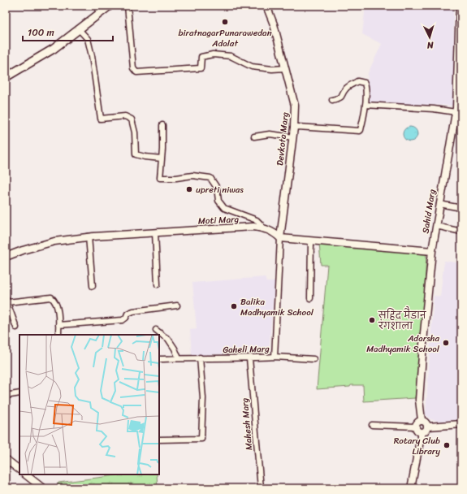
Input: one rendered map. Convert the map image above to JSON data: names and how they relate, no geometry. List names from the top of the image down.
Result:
{
  "streets": {
    "street": [
      "Devkota Marg",
      "Sahid Marg",
      "Moti Marg",
      "Gaheli Marg",
      "Mahesh Marg"
    ]
  },
  "crossings": [
    ["Devkota Marg", "Moti Marg"],
    ["Devkota Marg", "Gaheli Marg"],
    ["Sahid Marg", "Moti Marg"],
    ["Moti Marg", "Gaheli Marg"],
    ["Gaheli Marg", "Mahesh Marg"]
  ],
  "places": [
    "biratnagarPunarawedan Adalat",
    "upreti niwas",
    "Balika Madhyamik School",
    "सहिद मैडान रंगशाला",
    "Adarsha Madhyamik School",
    "Rotary Club Library"
  ],
  "scale_bar": "100 m",
  "north": "bottom"
}
